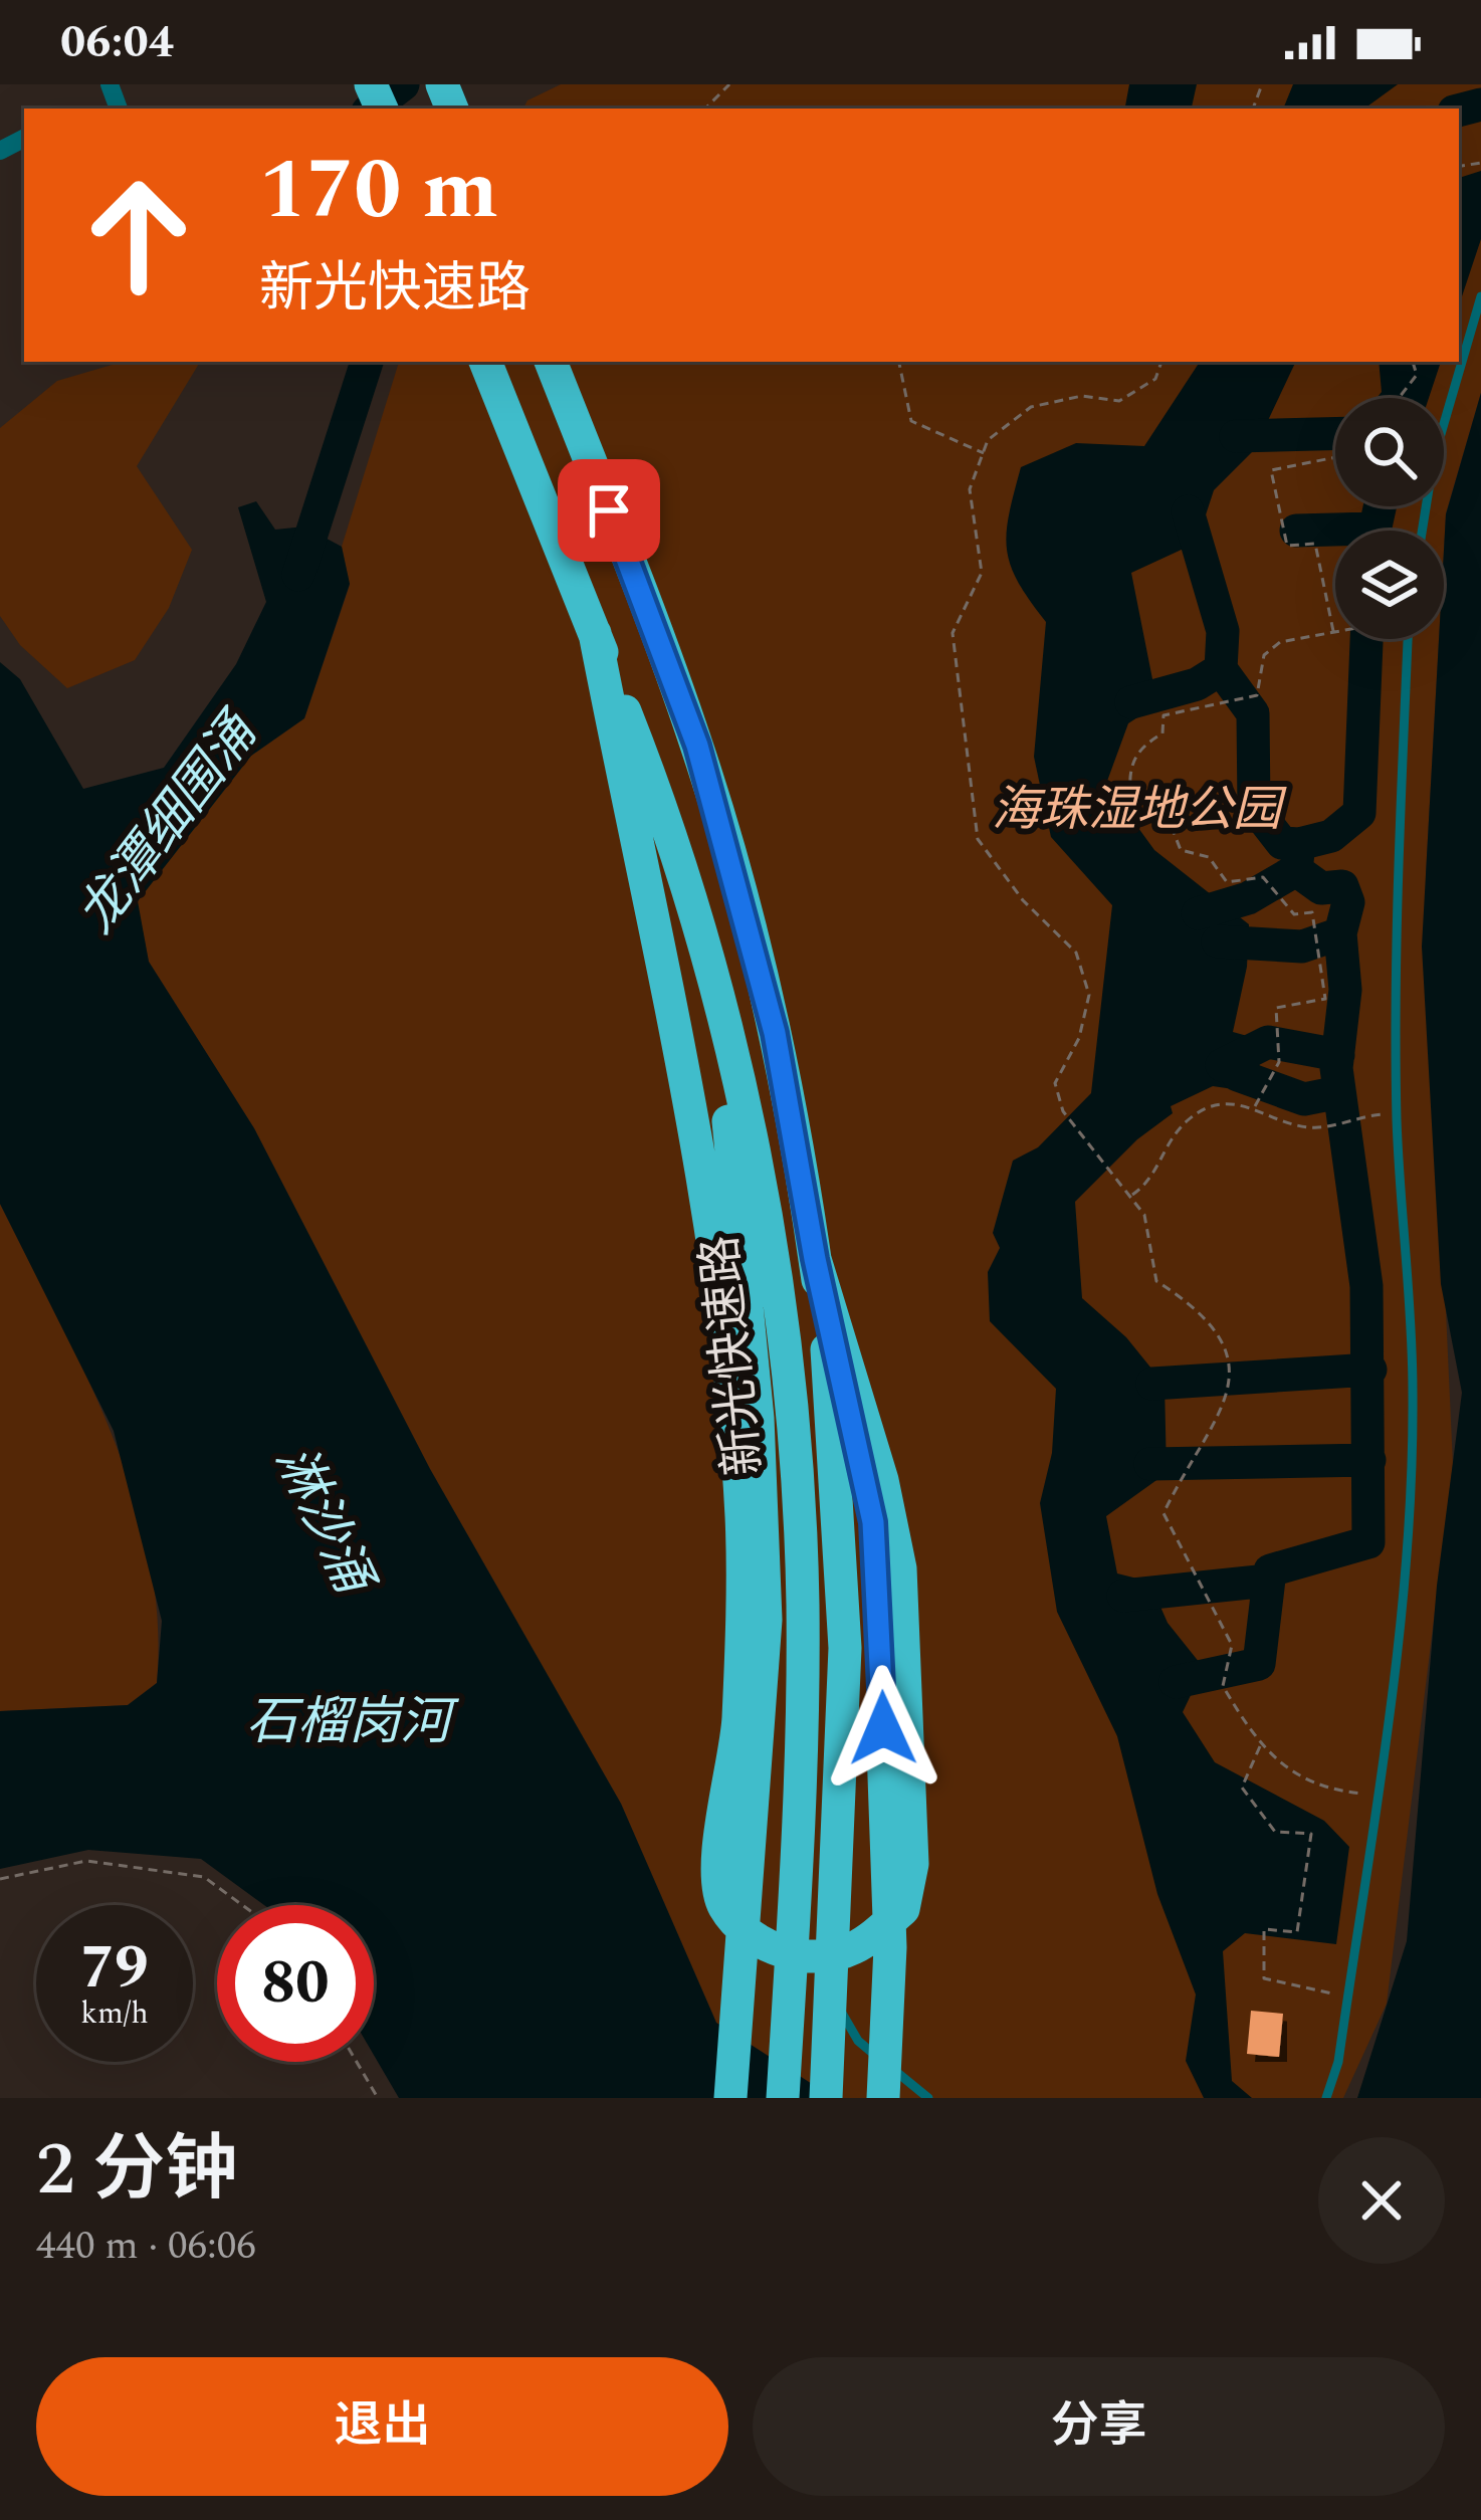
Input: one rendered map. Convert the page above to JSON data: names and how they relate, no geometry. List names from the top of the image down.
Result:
{
  "streets": {
    "highway": ["新光快速路"]
  },
  "water": ["龙潭细围涌", "淋沙涌", "石榴岗河"],
  "parks": ["海珠湿地公园"],
  "page": {
    "status": "06:04",
    "turn": ["170 m", "新光快速路"],
    "speed": "79 km/h",
    "limit": "80",
    "heading": ["2 分钟", "440 m · 06:06"],
    "buttons": ["退出", "分享"]
  }
}
